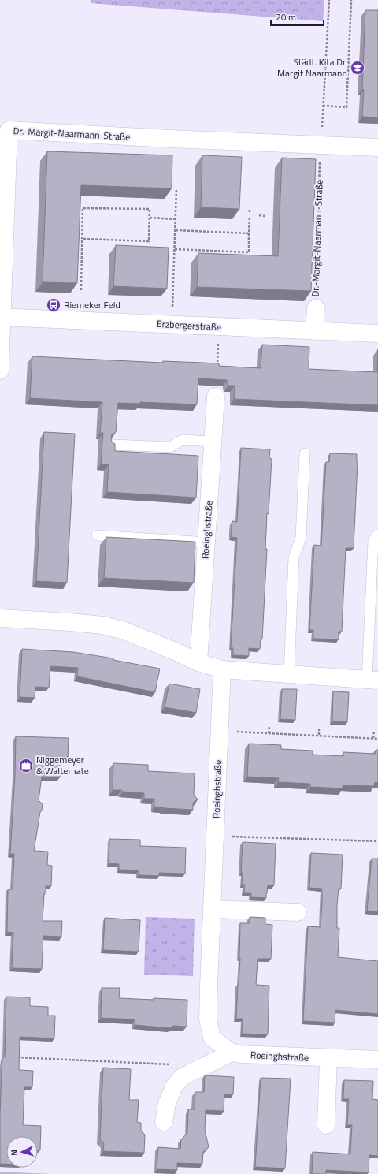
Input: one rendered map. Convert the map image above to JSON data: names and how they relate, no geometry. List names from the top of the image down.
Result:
{
  "streets": {
    "street": ["Dr.-Margit-Naarmann-Straße", "Erzbergerstraße", "Roeinghstraße"]
  },
  "crossings": [
    ["Dr.-Margit-Naarmann-Straße", "Erzbergerstraße"]
  ],
  "places": {
    "school or university": ["Städt. Kita Dr. Margit Naarmann"],
    "bus stop": ["Riemeker Feld"],
    "office": ["Niggemeyer & Waltemate"]
  },
  "scale_bar": "20 m",
  "north": "left"
}
